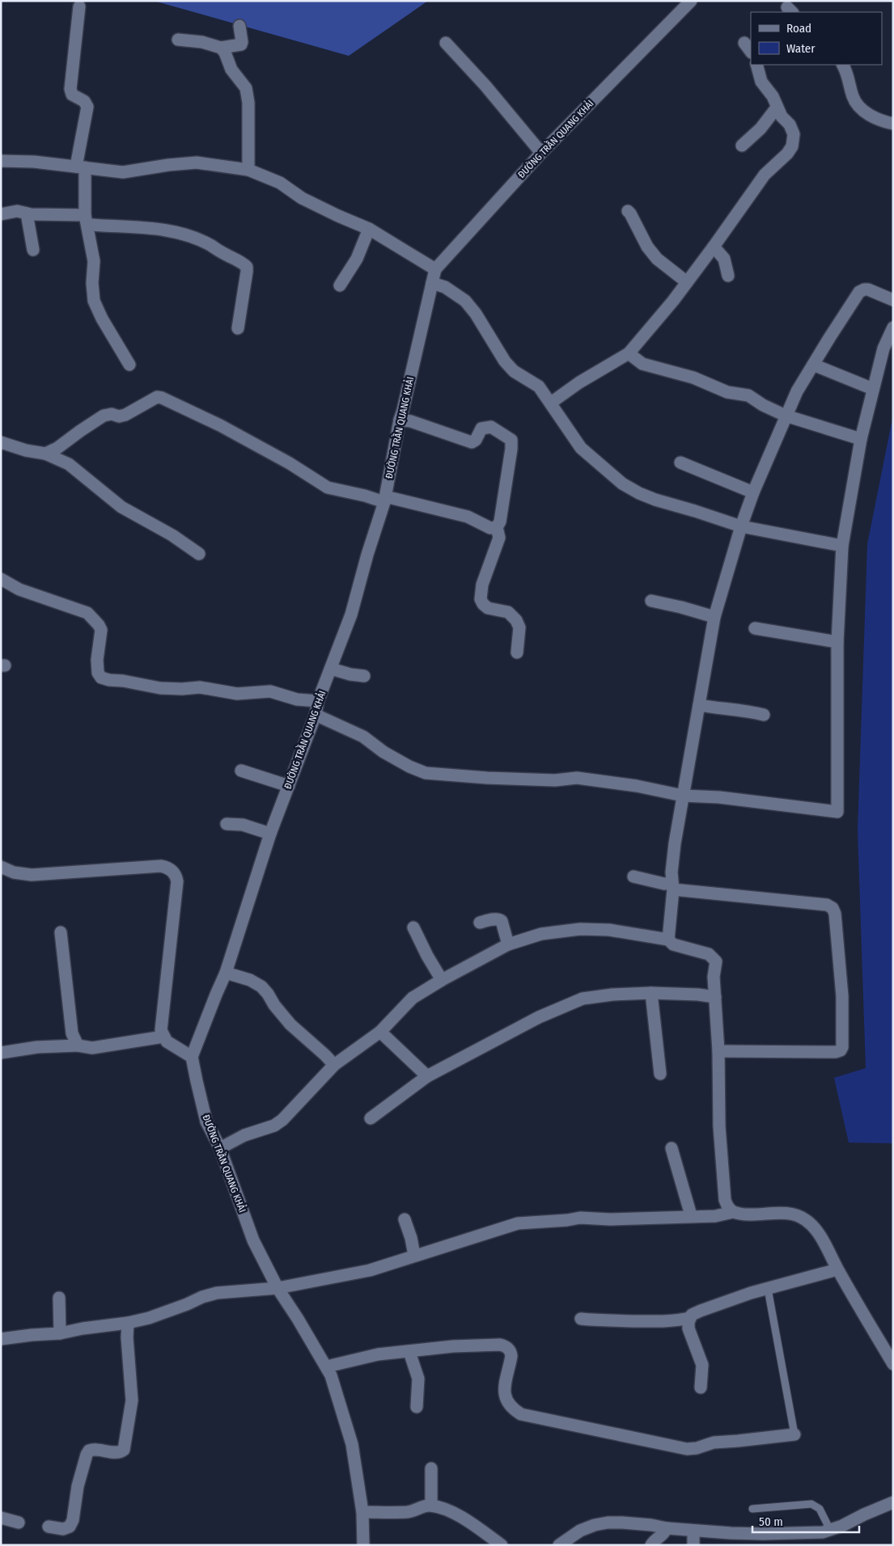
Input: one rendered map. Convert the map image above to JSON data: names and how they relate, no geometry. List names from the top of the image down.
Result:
{
  "streets": {
    "street": ["ĐƯỜNG TRẦN QUANG KHẢI"]
  },
  "legend": ["Road", "Water"],
  "scale_bar": "50 m"
}
